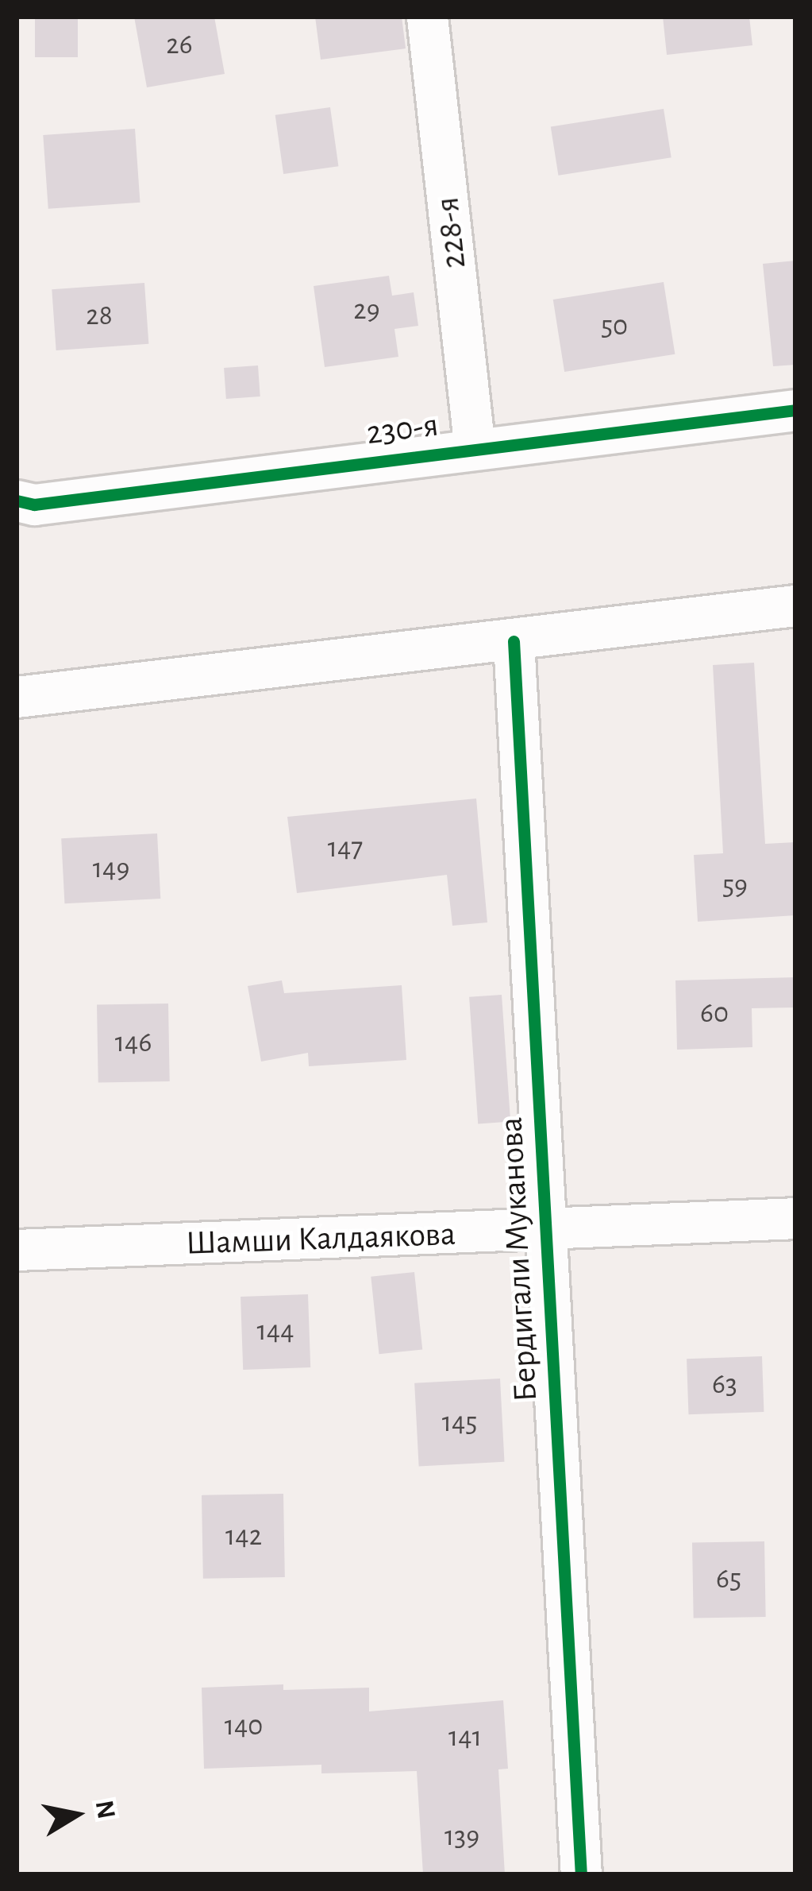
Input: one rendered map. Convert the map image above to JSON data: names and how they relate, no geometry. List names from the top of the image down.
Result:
{
  "streets": {
    "street": [
      "228-я",
      "230-я",
      "Шамши Калдаякова",
      "Бердигали Муканова"
    ]
  },
  "crossings": [
    ["228-я", "230-я"],
    ["Шамши Калдаякова", "Бердигали Муканова"]
  ],
  "house_numbers": [
    "26",
    "29",
    "28",
    "50",
    "147",
    "149",
    "59",
    "60",
    "146",
    "144",
    "63",
    "145",
    "142",
    "65",
    "140",
    "141",
    "139"
  ],
  "north": "right"
}
